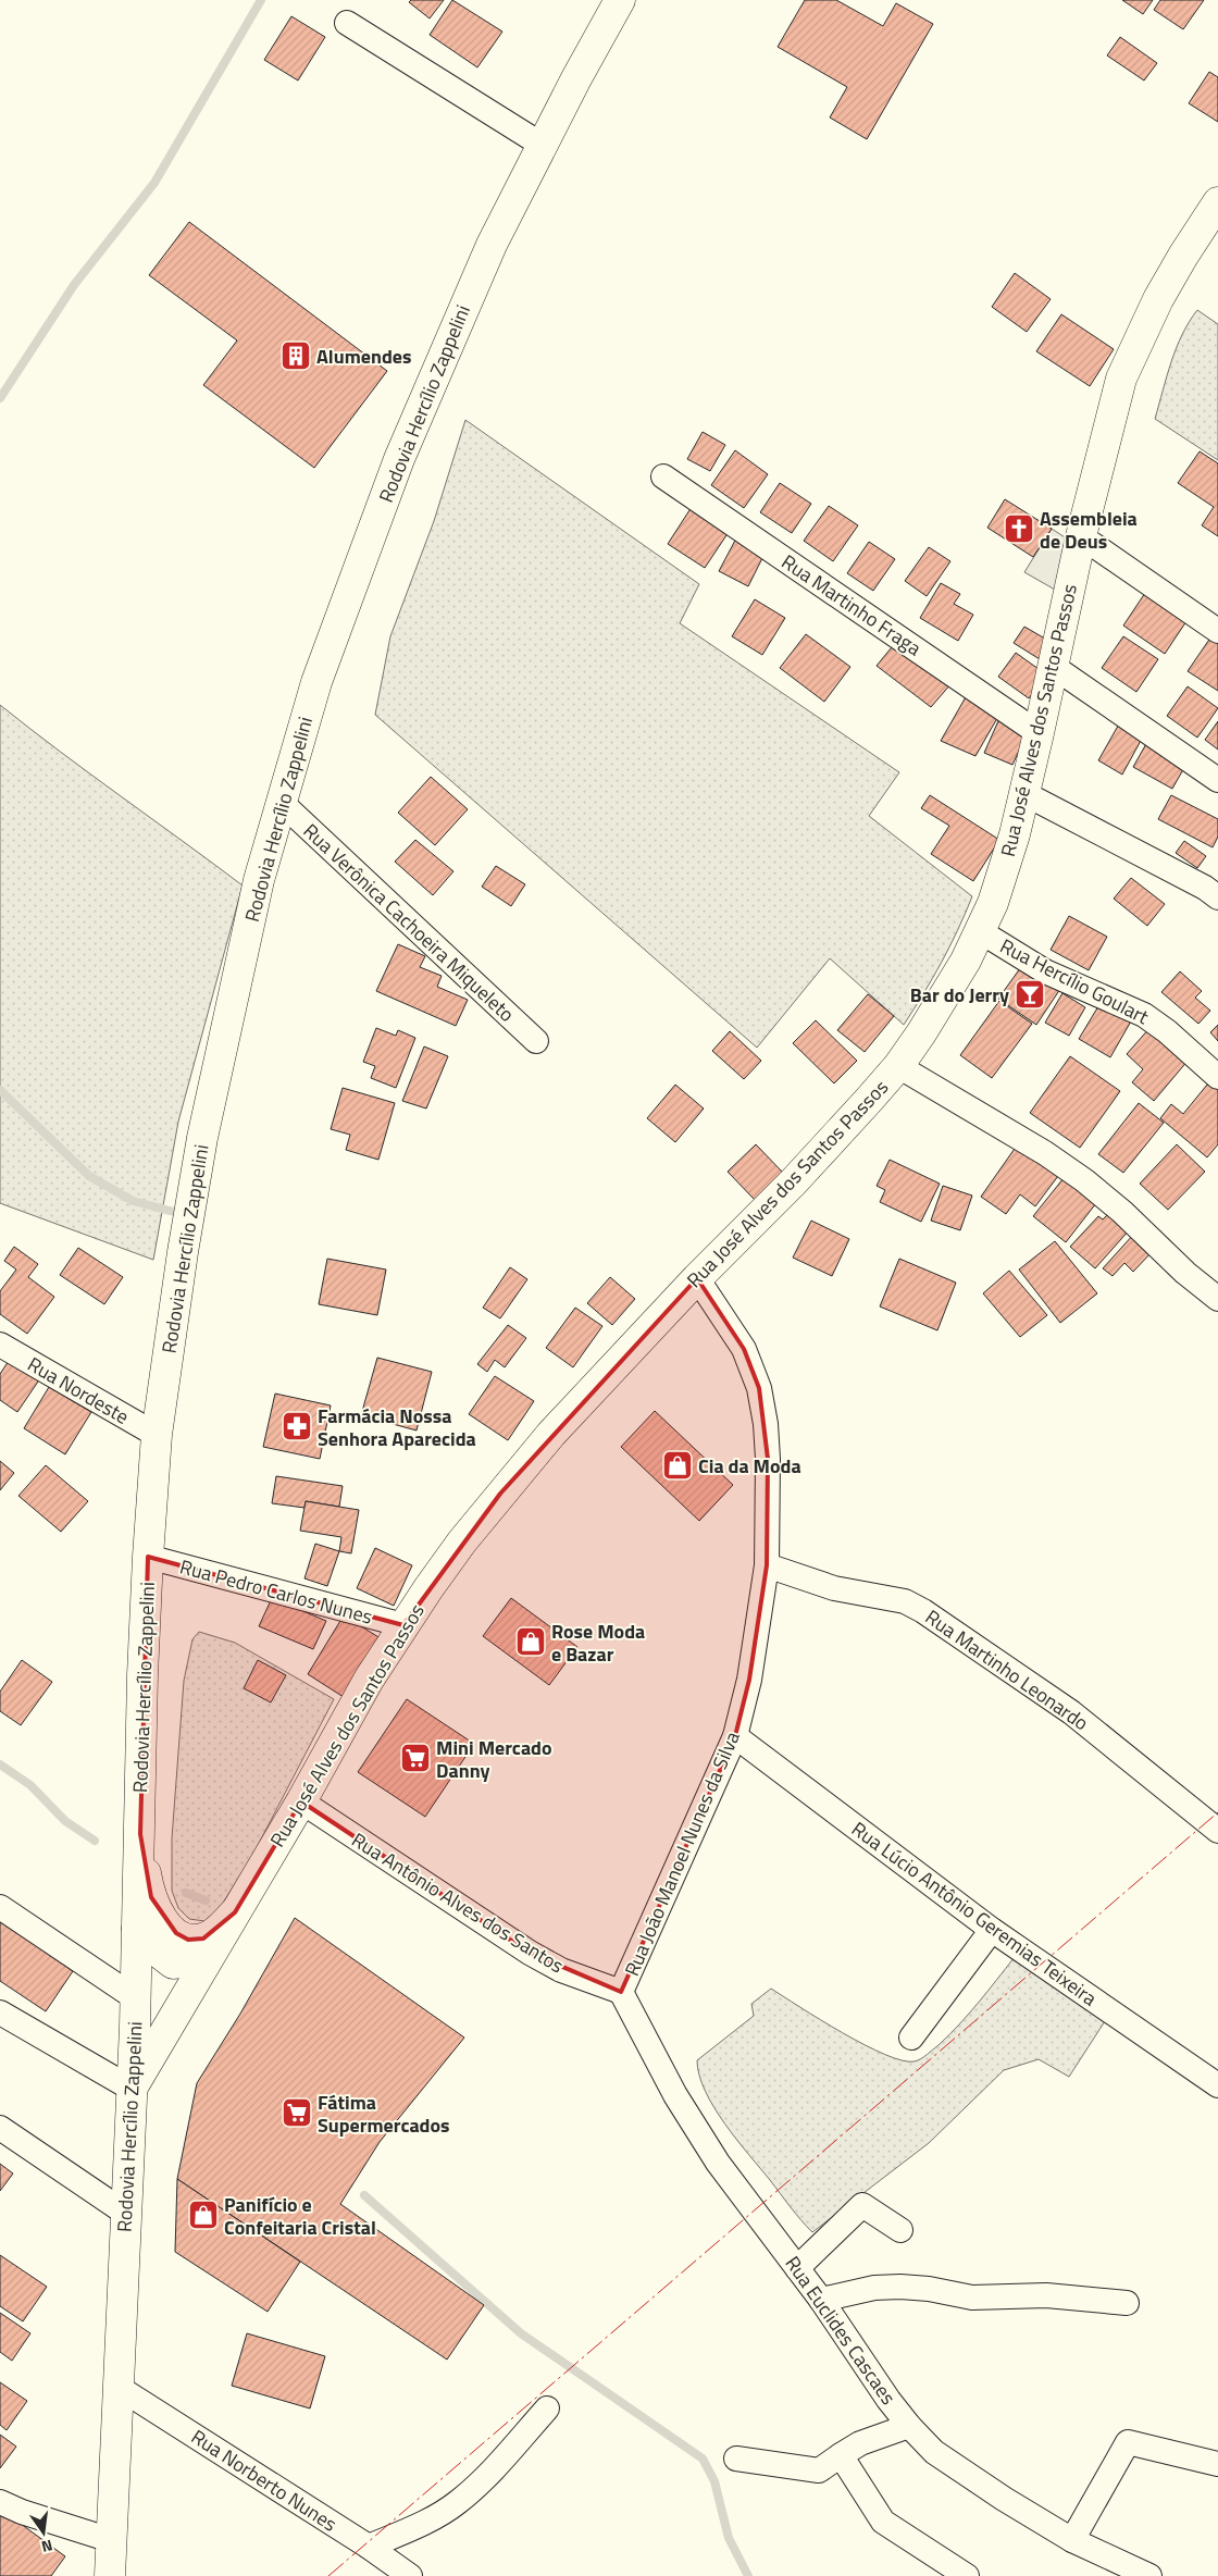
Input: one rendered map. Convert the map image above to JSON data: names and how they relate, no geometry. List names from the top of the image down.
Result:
{
  "streets": {
    "main road": ["Rodovia Hercílio Zappelini", "Rua José Alves dos Santos Passos"],
    "street": [
      "Rua Martinho Fraga",
      "Rua Verônica Cachoeira Miqueleto",
      "Rua Hercílio Goulart",
      "Rua Nordeste",
      "Rua Pedro Carlos Nunes",
      "Rua Martinho Leonardo",
      "Rua João Manoel Nunes da Silva",
      "Rua Antônio Alves dos Santos",
      "Rua Lúcio Antônio Geremias Teixeira",
      "Rua Euclides Cascaes",
      "Rua Norberto Nunes"
    ]
  },
  "crossings": [
    ["Rodovia Hercílio Zappelini", "Rua José Alves dos Santos Passos"],
    ["Rodovia Hercílio Zappelini", "Rua Verônica Cachoeira Miqueleto"],
    ["Rodovia Hercílio Zappelini", "Rua Nordeste"],
    ["Rodovia Hercílio Zappelini", "Rua Pedro Carlos Nunes"],
    ["Rodovia Hercílio Zappelini", "Rua Norberto Nunes"],
    ["Rua Martinho Fraga", "Rua José Alves dos Santos Passos"],
    ["Rua José Alves dos Santos Passos", "Rua Hercílio Goulart"],
    ["Rua José Alves dos Santos Passos", "Rua Pedro Carlos Nunes"],
    ["Rua José Alves dos Santos Passos", "Rua João Manoel Nunes da Silva"],
    ["Rua José Alves dos Santos Passos", "Rua Antônio Alves dos Santos"],
    ["Rua Martinho Leonardo", "Rua João Manoel Nunes da Silva"],
    ["Rua João Manoel Nunes da Silva", "Rua Antônio Alves dos Santos"],
    ["Rua João Manoel Nunes da Silva", "Rua Lúcio Antônio Geremias Teixeira"],
    ["Rua João Manoel Nunes da Silva", "Rua Euclides Cascaes"],
    ["Rua Antônio Alves dos Santos", "Rua Euclides Cascaes"]
  ],
  "places": {
    "building": ["Alumendes"],
    "church": ["Assembleia de Deus"],
    "bar": ["Bar do Jerry"],
    "pharmacy": ["Farmácia Nossa Senhora Aparecida"],
    "shop": ["Cia da Moda", "Rose Moda e Bazar", "Panifício e Confeitaria Cristal"],
    "supermarket": ["Mini Mercado Danny", "Fátima Supermercados"]
  },
  "north": "bottom"
}
